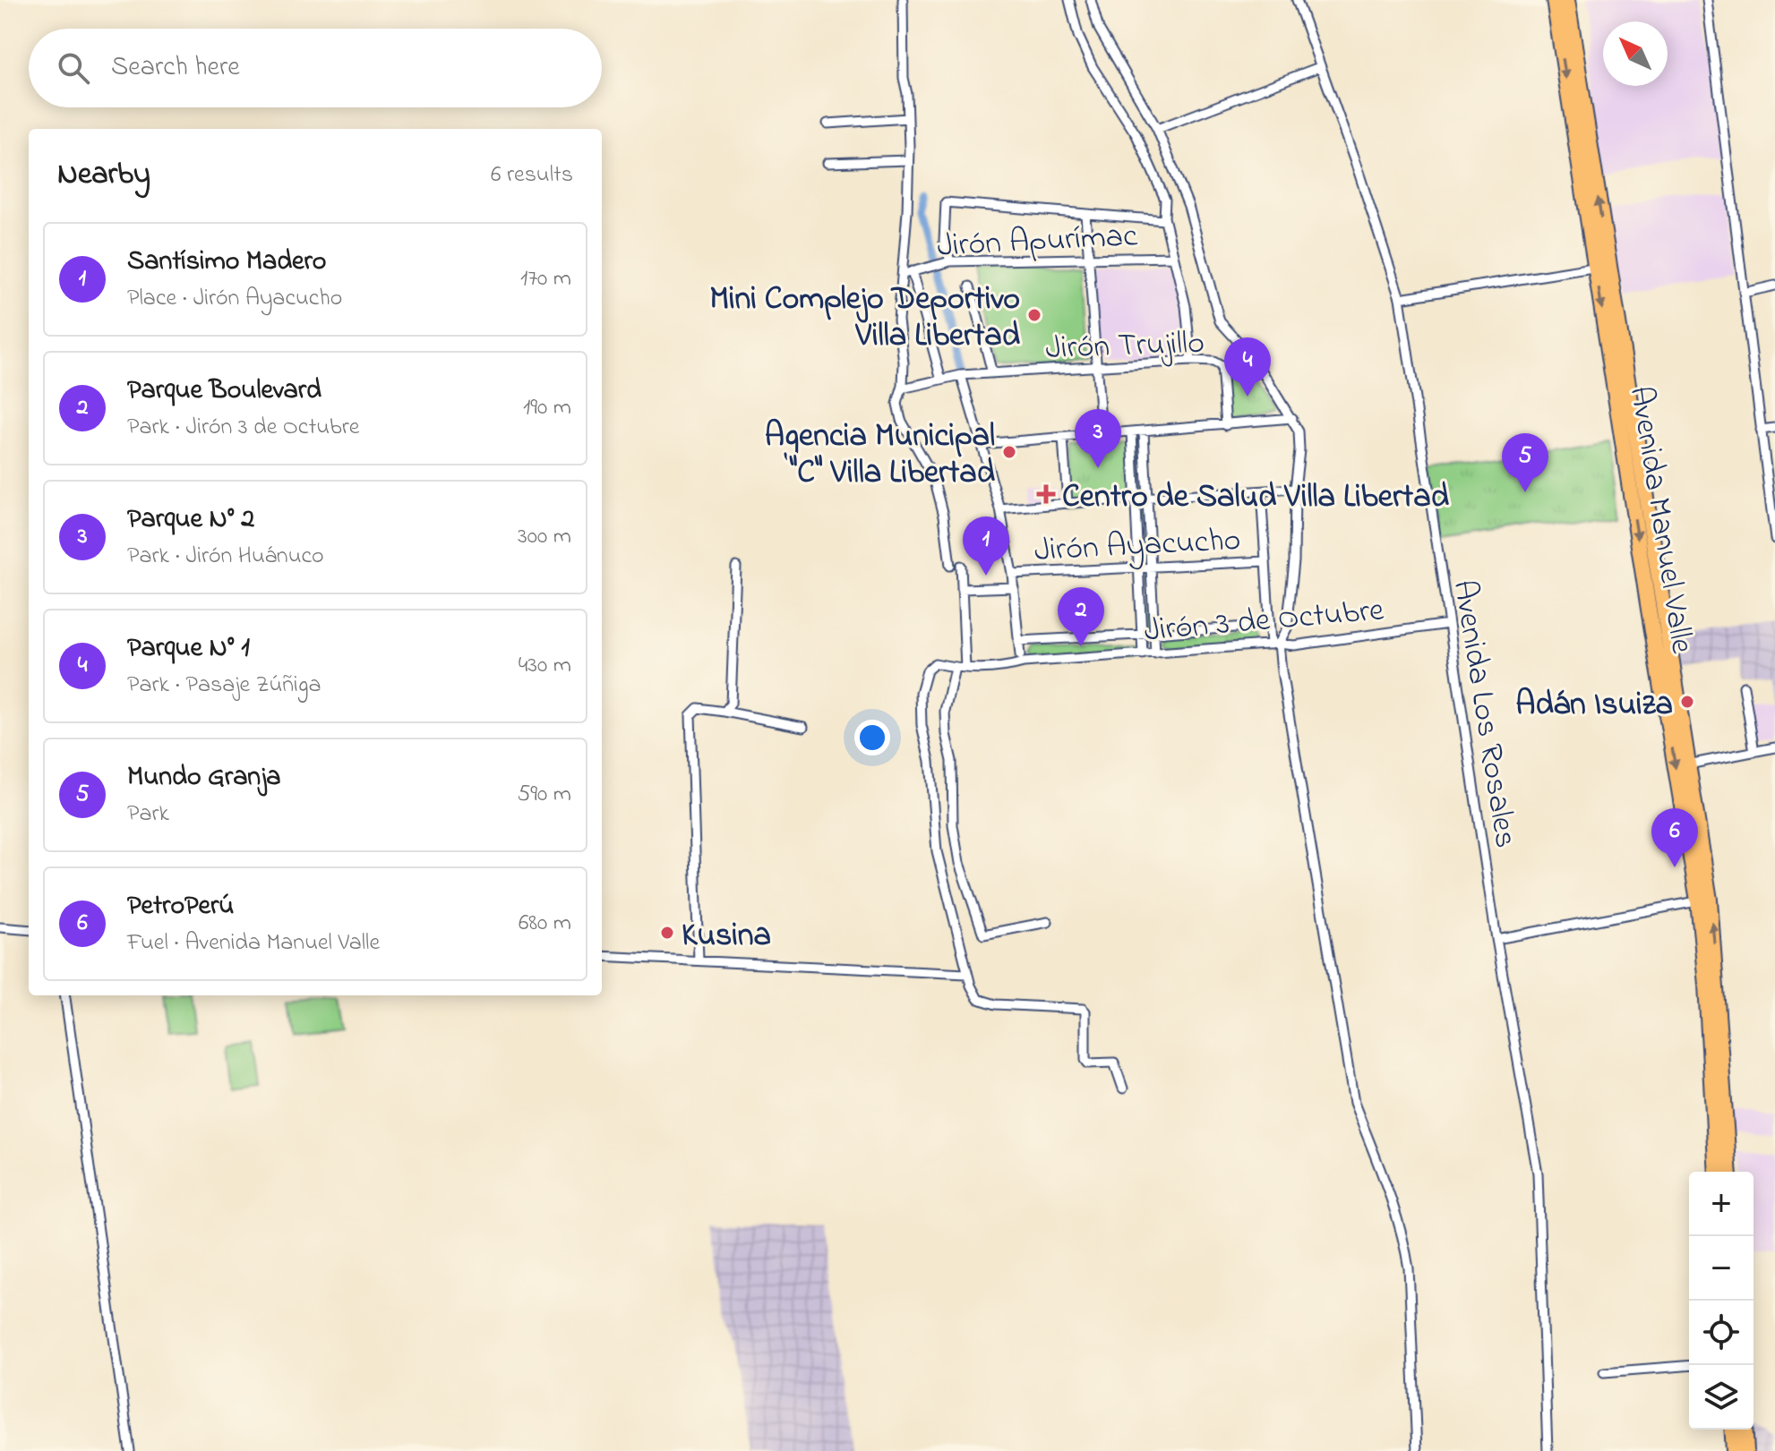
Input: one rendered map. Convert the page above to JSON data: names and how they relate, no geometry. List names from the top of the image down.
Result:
{
  "streets": {
    "main road": ["Avenida Manuel Valle"],
    "street": [
      "Jirón Apurímac",
      "Jirón Trujillo",
      "Jirón Ayacucho",
      "Jirón 3 de Octubre",
      "Avenida Los Rosales"
    ]
  },
  "crossings": [
    ["Jirón 3 de Octubre", "Avenida Los Rosales"]
  ],
  "places": {
    "other": [
      "Mini Complejo Deportivo Villa Libertad",
      "Agencia Municipal \"C\" Villa Libertad",
      "Adán Isuiza",
      "Kusina"
    ],
    "health": ["Centro de Salud Villa Libertad"]
  },
  "north": "top left",
  "page": {
    "search": "Search here",
    "heading": ["Nearby", "6 results"],
    "list": [
      {
        "mark": "1",
        "name": "Santísimo Madero",
        "note": "Place · Jirón Ayacucho",
        "value": "170 m"
      },
      {
        "mark": "2",
        "name": "Parque Boulevard",
        "note": "Park · Jirón 3 de Octubre",
        "value": "190 m"
      },
      {
        "mark": "3",
        "name": "Parque N° 2",
        "note": "Park · Jirón Huánuco",
        "value": "300 m"
      },
      {
        "mark": "4",
        "name": "Parque N° 1",
        "note": "Park · Pasaje Zúñiga",
        "value": "430 m"
      },
      {
        "mark": "5",
        "name": "Mundo Granja",
        "note": "Park",
        "value": "590 m"
      },
      {
        "mark": "6",
        "name": "PetroPerú",
        "note": "Fuel · Avenida Manuel Valle",
        "value": "680 m"
      }
    ],
    "pins": [
      "4",
      "3",
      "5",
      "1",
      "2",
      "6"
    ],
    "map_buttons": ["+", "−"]
  }
}
